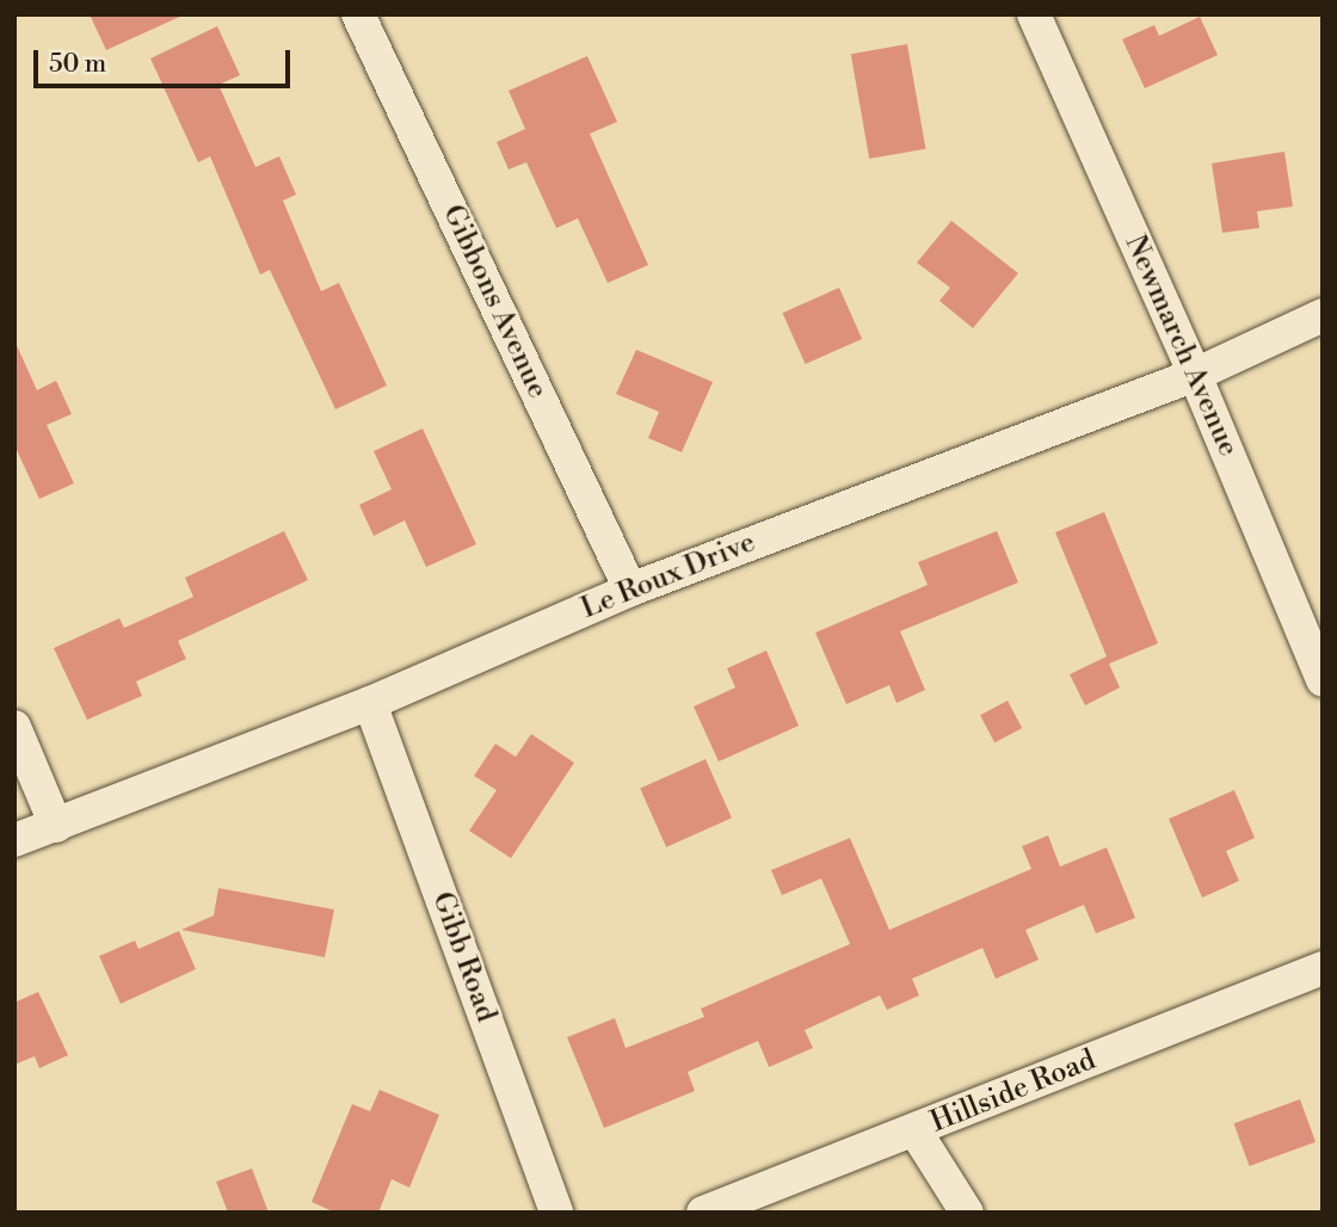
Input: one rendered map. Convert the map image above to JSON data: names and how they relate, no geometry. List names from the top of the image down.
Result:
{
  "streets": {
    "street": [
      "Gibbons Avenue",
      "Newmarch Avenue",
      "Le Roux Drive",
      "Gibb Road",
      "Hillside Road"
    ]
  },
  "crossings": [
    ["Gibbons Avenue", "Le Roux Drive"],
    ["Newmarch Avenue", "Le Roux Drive"],
    ["Le Roux Drive", "Gibb Road"]
  ],
  "scale_bar": "50 m"
}
